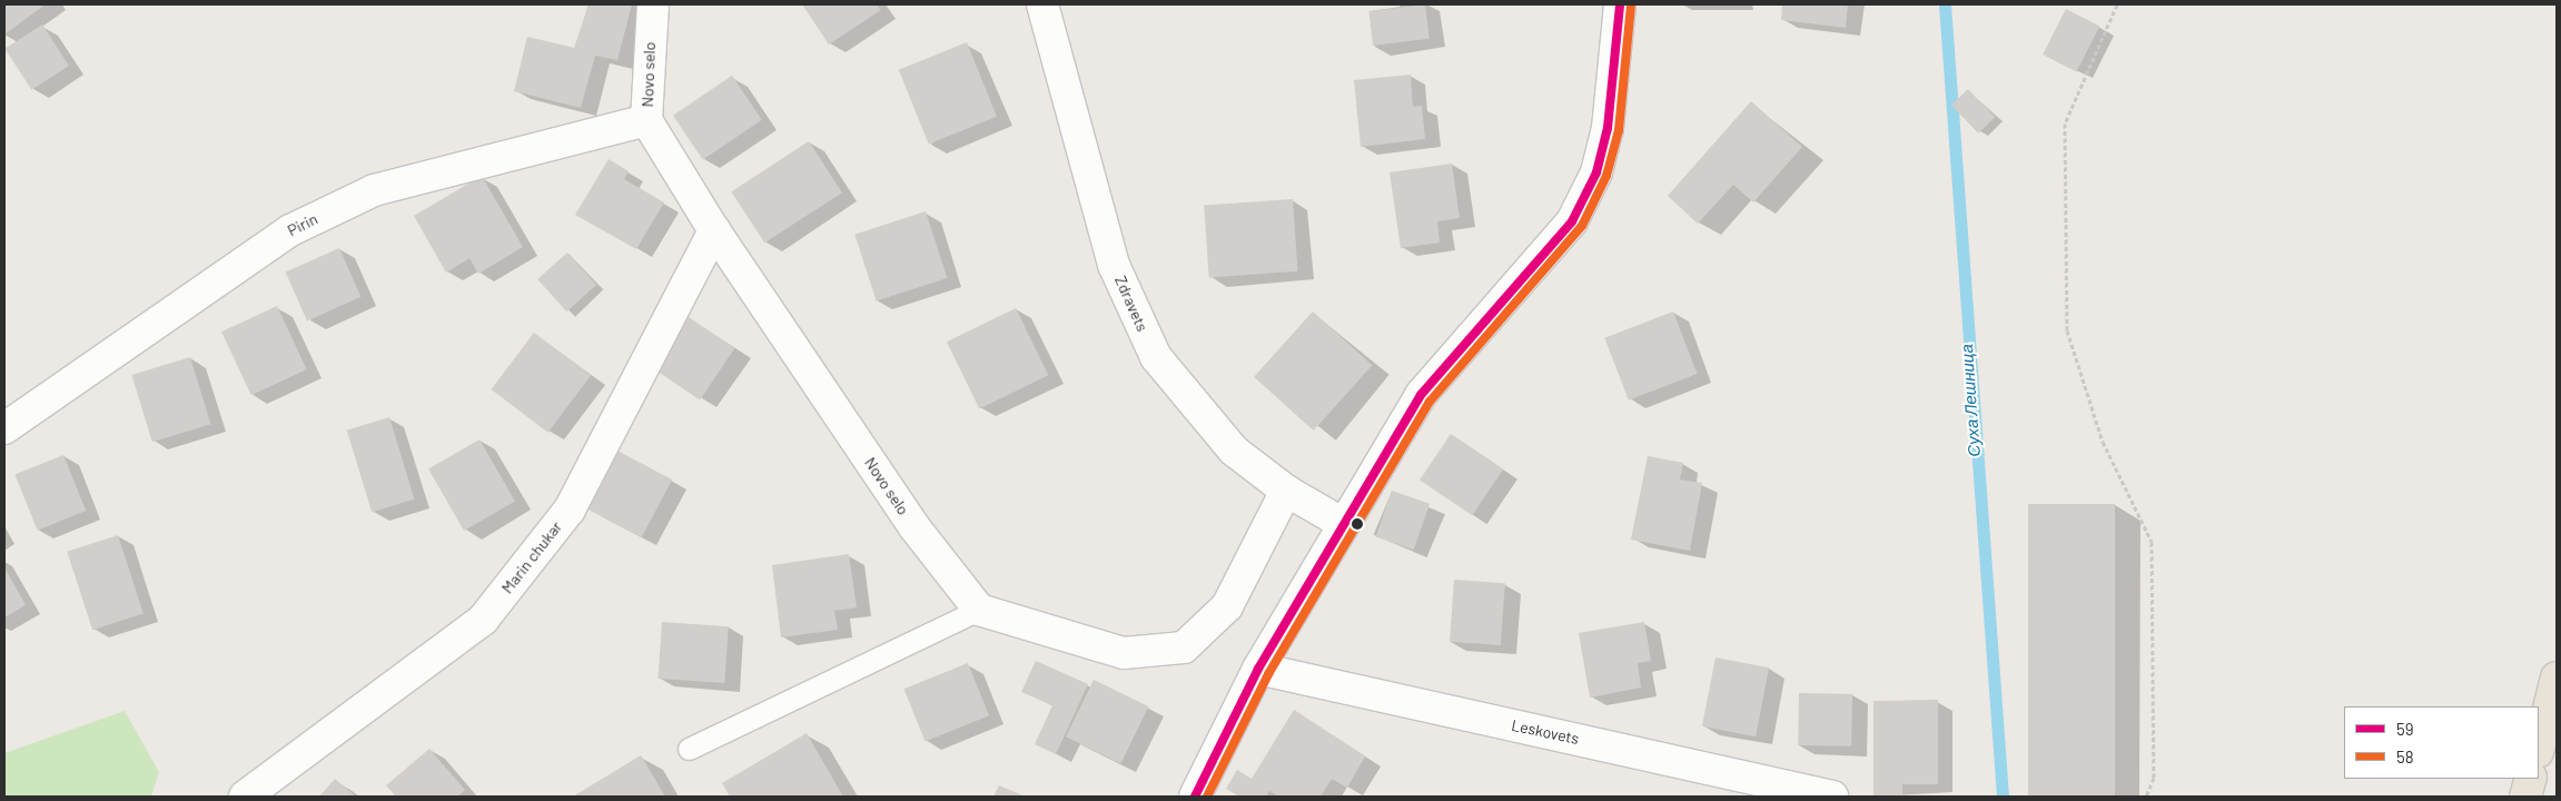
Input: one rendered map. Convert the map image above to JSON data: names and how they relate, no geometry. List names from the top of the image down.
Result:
{
  "streets": {
    "street": [
      "Novo selo",
      "Pirin",
      "Zdravets",
      "Marin chukar",
      "Leskovets"
    ]
  },
  "crossings": [
    ["Novo selo", "Pirin"],
    ["Novo selo", "Marin chukar"]
  ],
  "water": ["Суха Лешница"],
  "lines": ["transit line 59", "transit line 58"],
  "legend": ["59", "58"]
}
